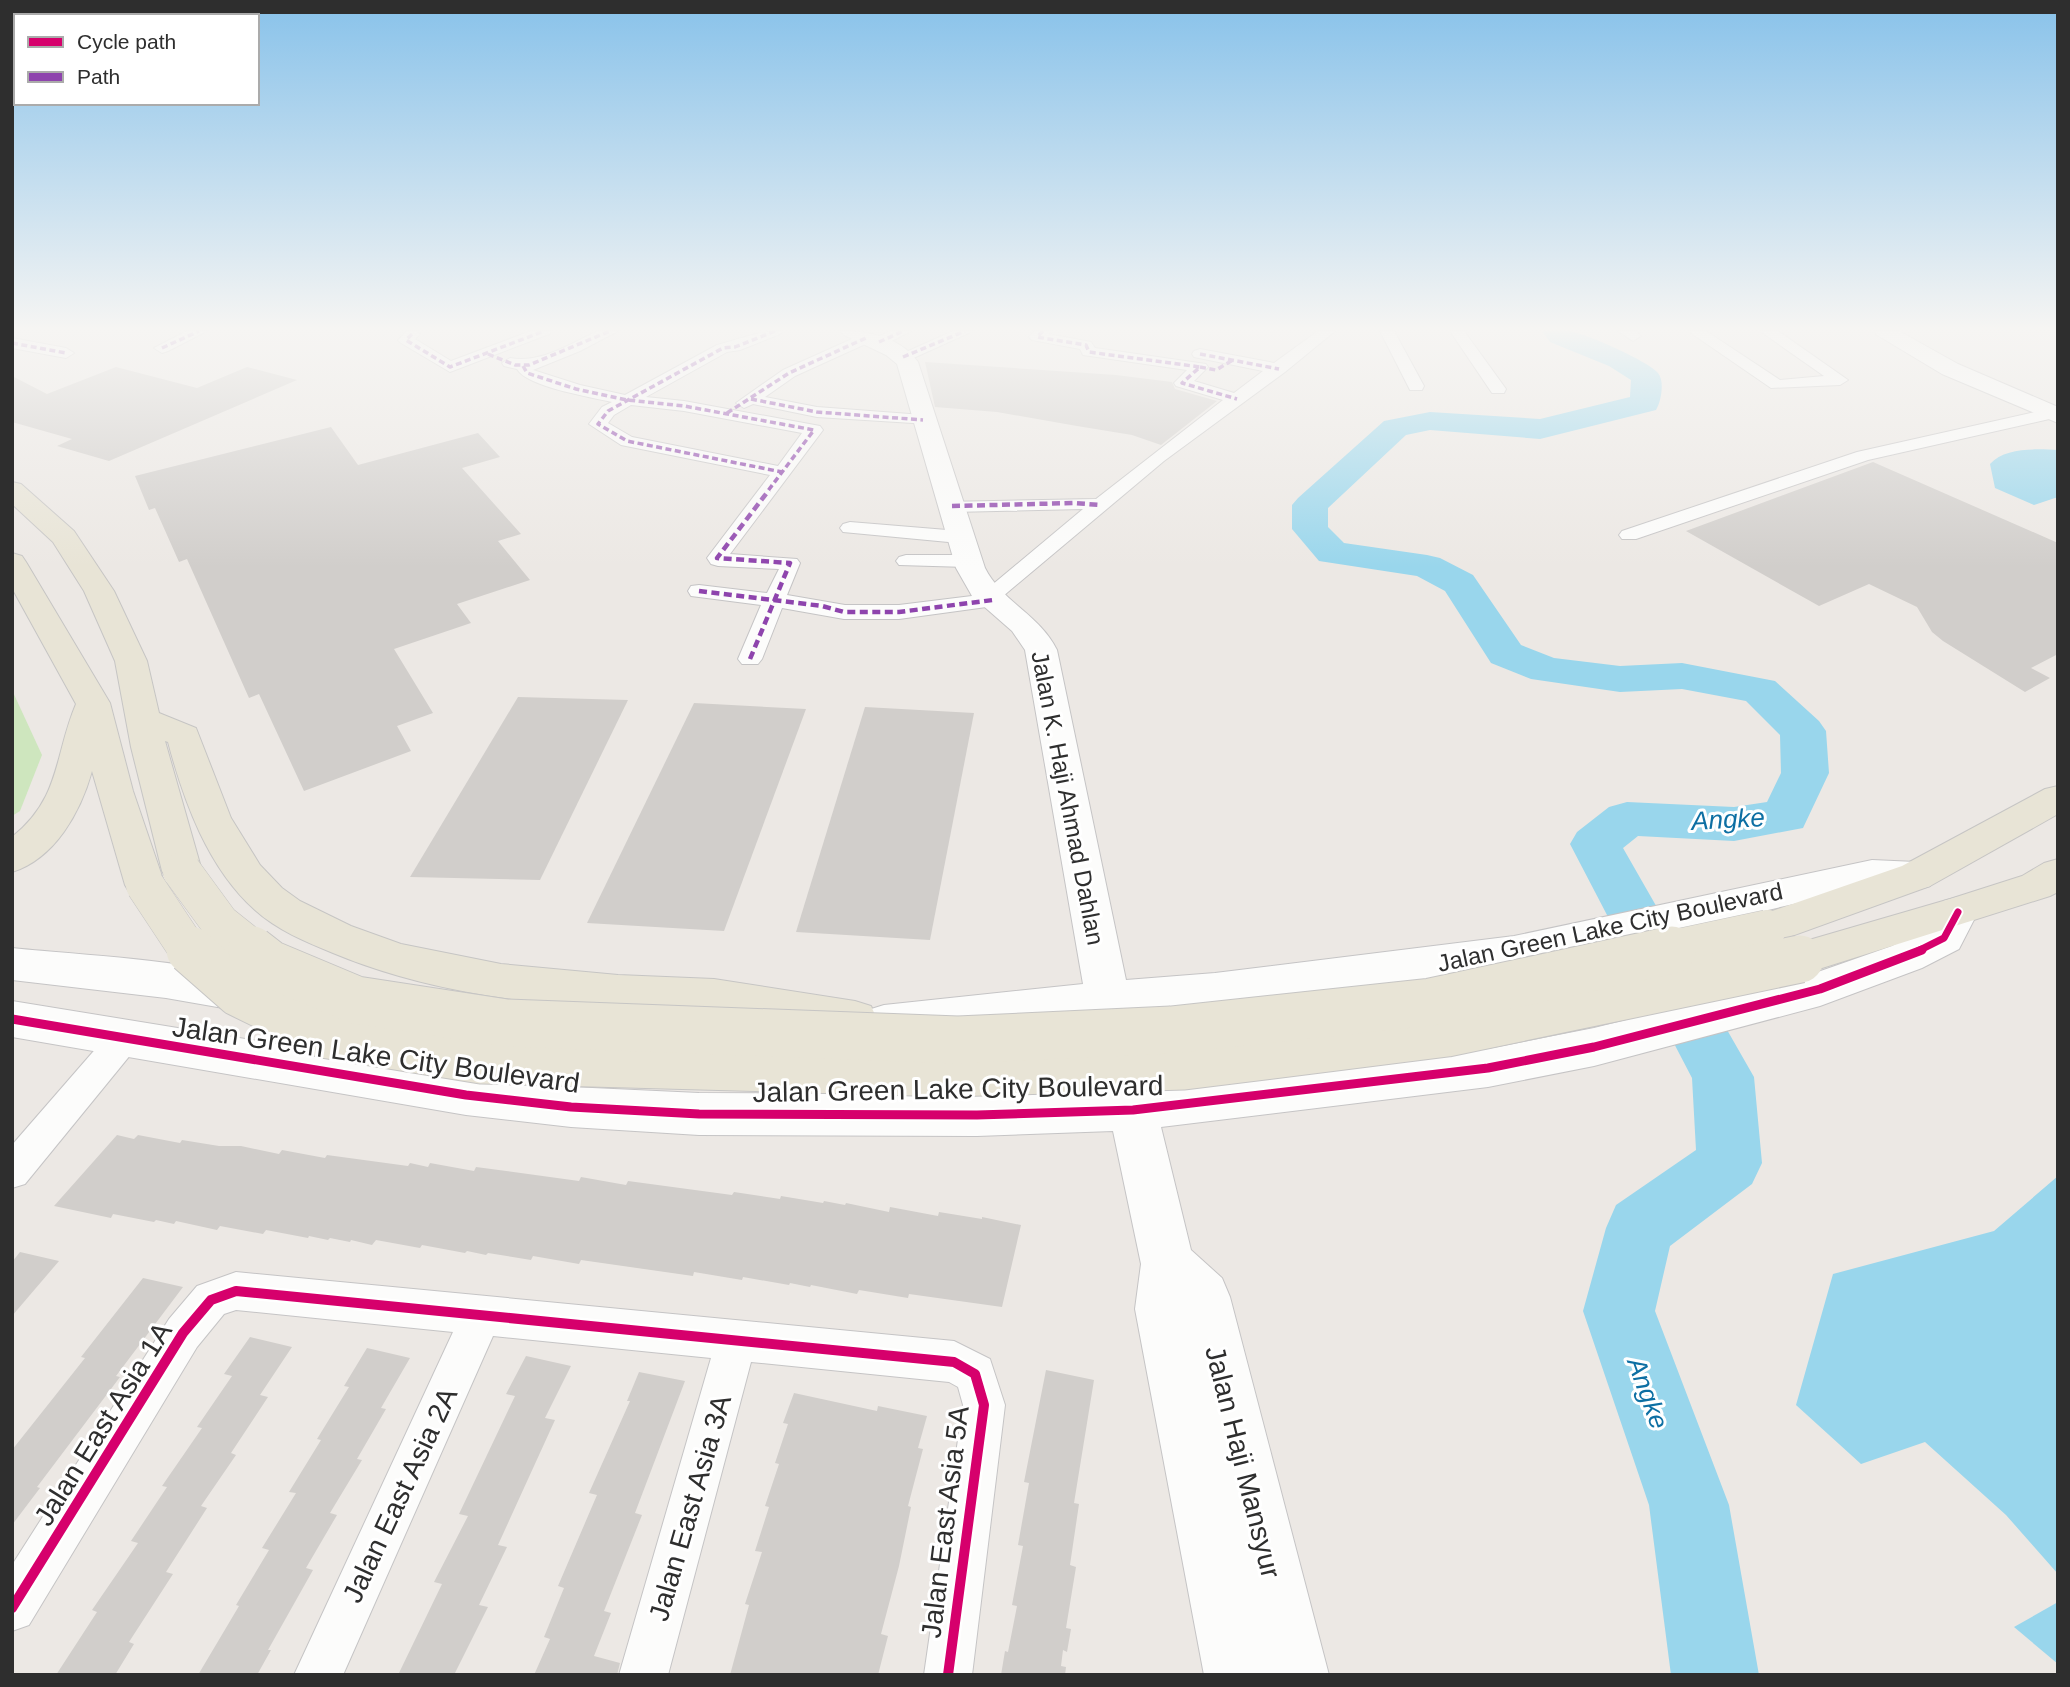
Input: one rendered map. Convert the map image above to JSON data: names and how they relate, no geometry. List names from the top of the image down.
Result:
{
  "streets": {
    "street": [
      "Jalan K. Haji Ahmad Dahlan",
      "Jalan Green Lake City Boulevard",
      "Jalan East Asia 1A",
      "Jalan Haji Mansyur",
      "Jalan East Asia 2A",
      "Jalan East Asia 3A",
      "Jalan East Asia 5A"
    ]
  },
  "crossings": [
    ["Jalan K. Haji Ahmad Dahlan", "Jalan Green Lake City Boulevard"],
    ["Jalan K. Haji Ahmad Dahlan", "Jalan Haji Mansyur"],
    ["Jalan Green Lake City Boulevard", "Jalan Haji Mansyur"],
    ["Jalan East Asia 1A", "Jalan East Asia 2A"],
    ["Jalan East Asia 3A", "Jalan East Asia 5A"]
  ],
  "water": ["Angke"],
  "legend": ["Cycle path", "Path"]
}
